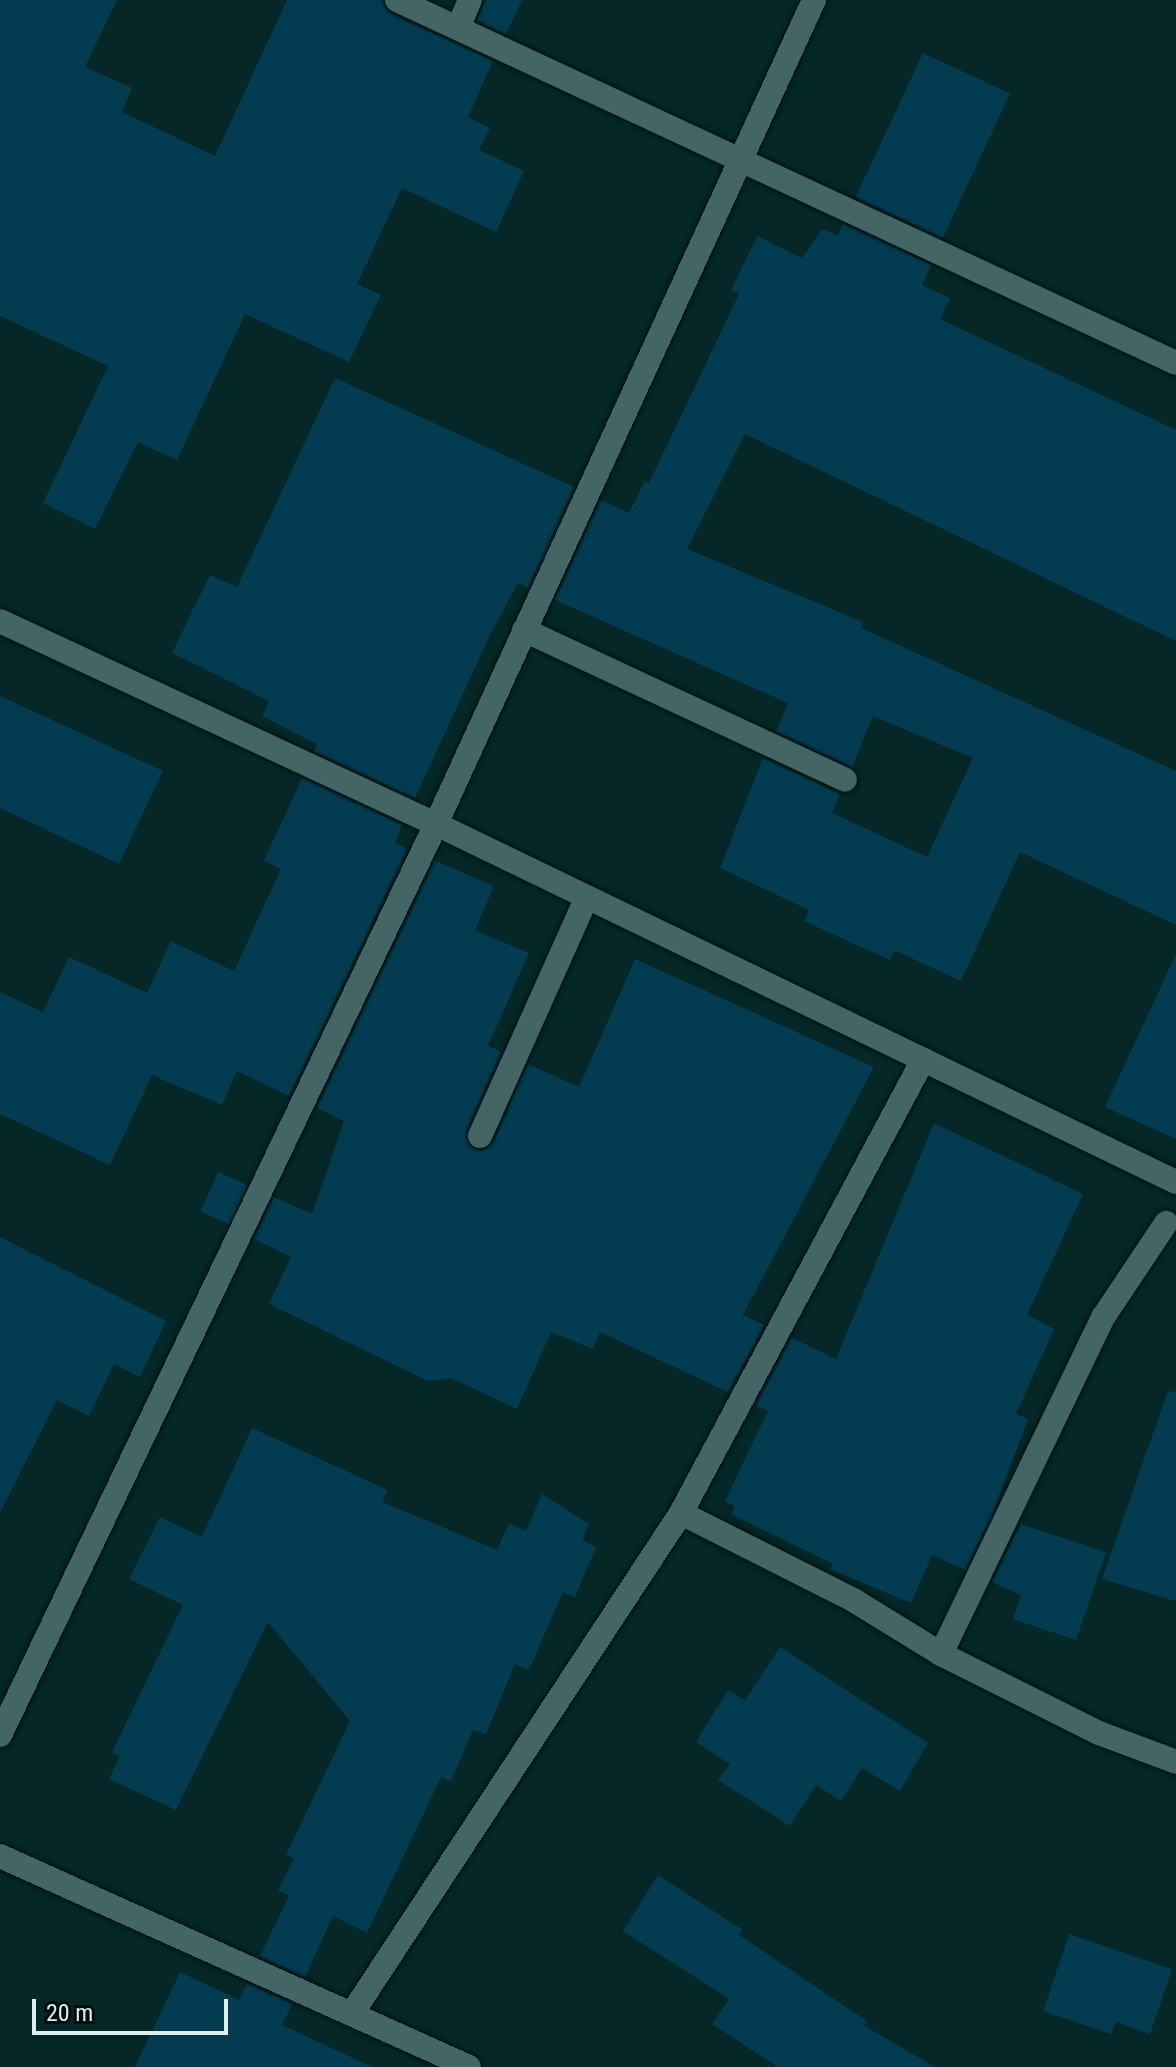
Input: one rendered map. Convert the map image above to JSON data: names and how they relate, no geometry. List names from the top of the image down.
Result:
{
  "scale_bar": "20 m"
}
